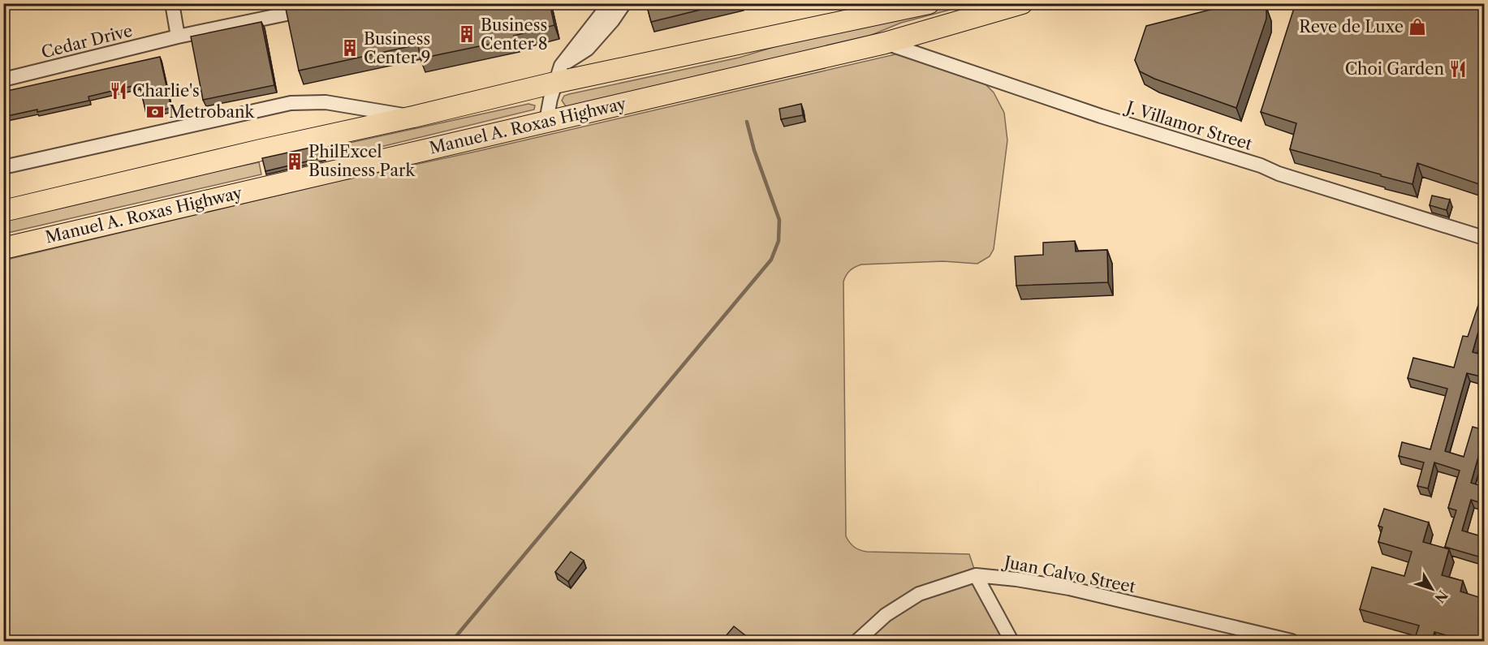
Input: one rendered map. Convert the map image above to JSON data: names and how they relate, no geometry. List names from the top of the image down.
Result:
{
  "streets": {
    "main road": ["Manuel A. Roxas Highway"],
    "street": ["Cedar Drive", "J. Villamor Street", "Juan Calvo Street"]
  },
  "crossings": [
    ["Manuel A. Roxas Highway", "J. Villamor Street"]
  ],
  "places": {
    "shop": ["Reve de Luxe"],
    "building": ["Business Center 8", "Business Center 9", "PhilExcel Business Park"],
    "restaurant": ["Choi Garden", "Charlie's"],
    "bank": ["Metrobank"]
  },
  "north": "bottom right"
}
